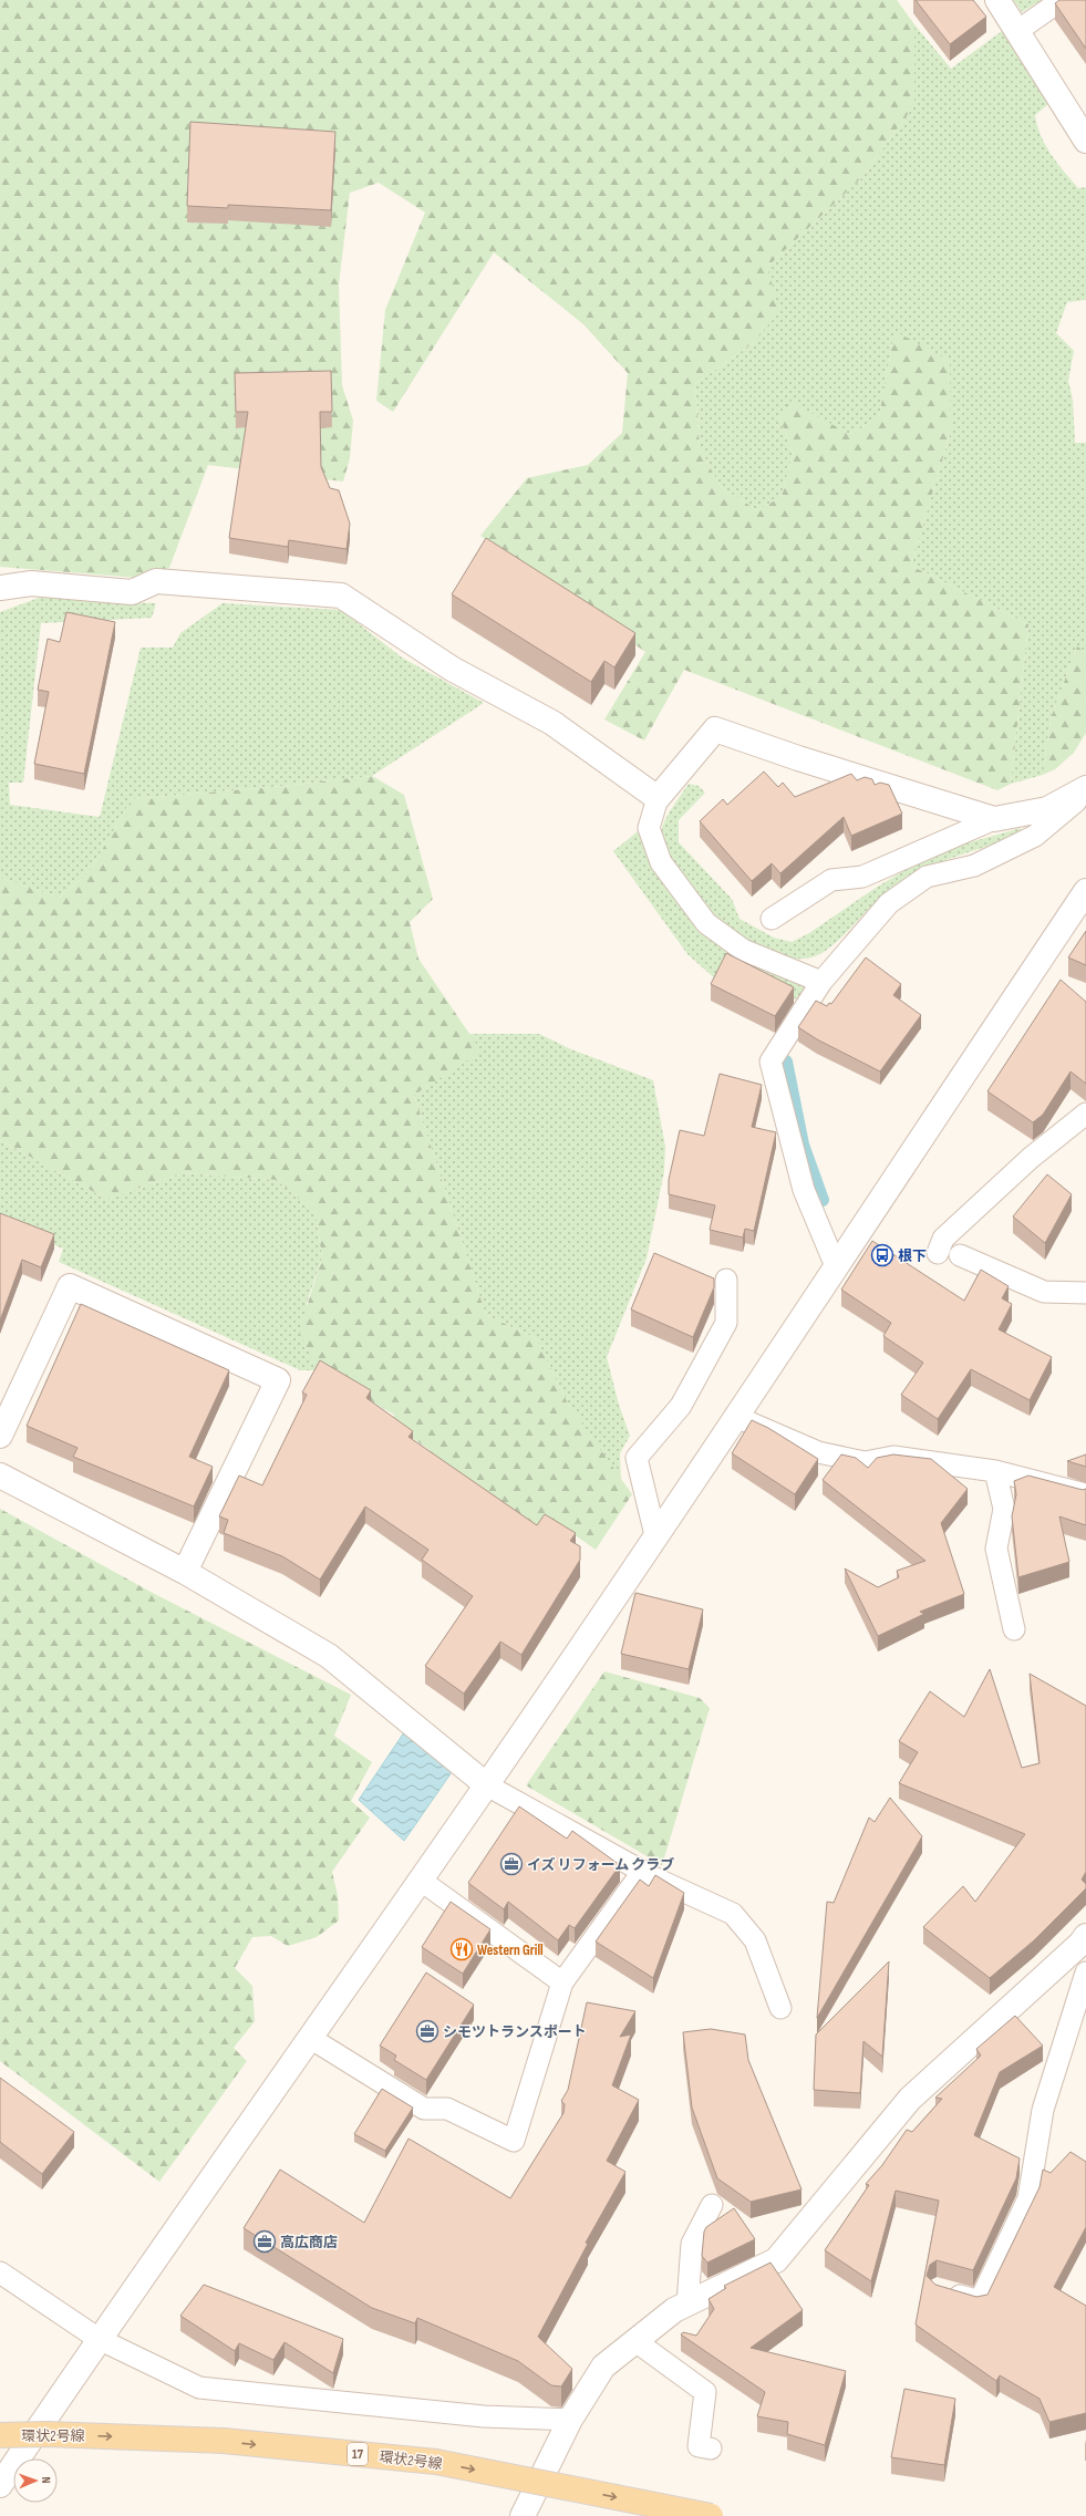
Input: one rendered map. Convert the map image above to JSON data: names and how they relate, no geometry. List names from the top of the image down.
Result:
{
  "streets": {
    "main road": ["環状2号線", "17"]
  },
  "one_way": ["環状2号線"],
  "places": {
    "bus stop": ["根下"],
    "office": ["イズ リフォーム クラブ", "シモツトランスポート", "高広商店"],
    "restaurant": ["Western Grill"]
  },
  "north": "right"
}
